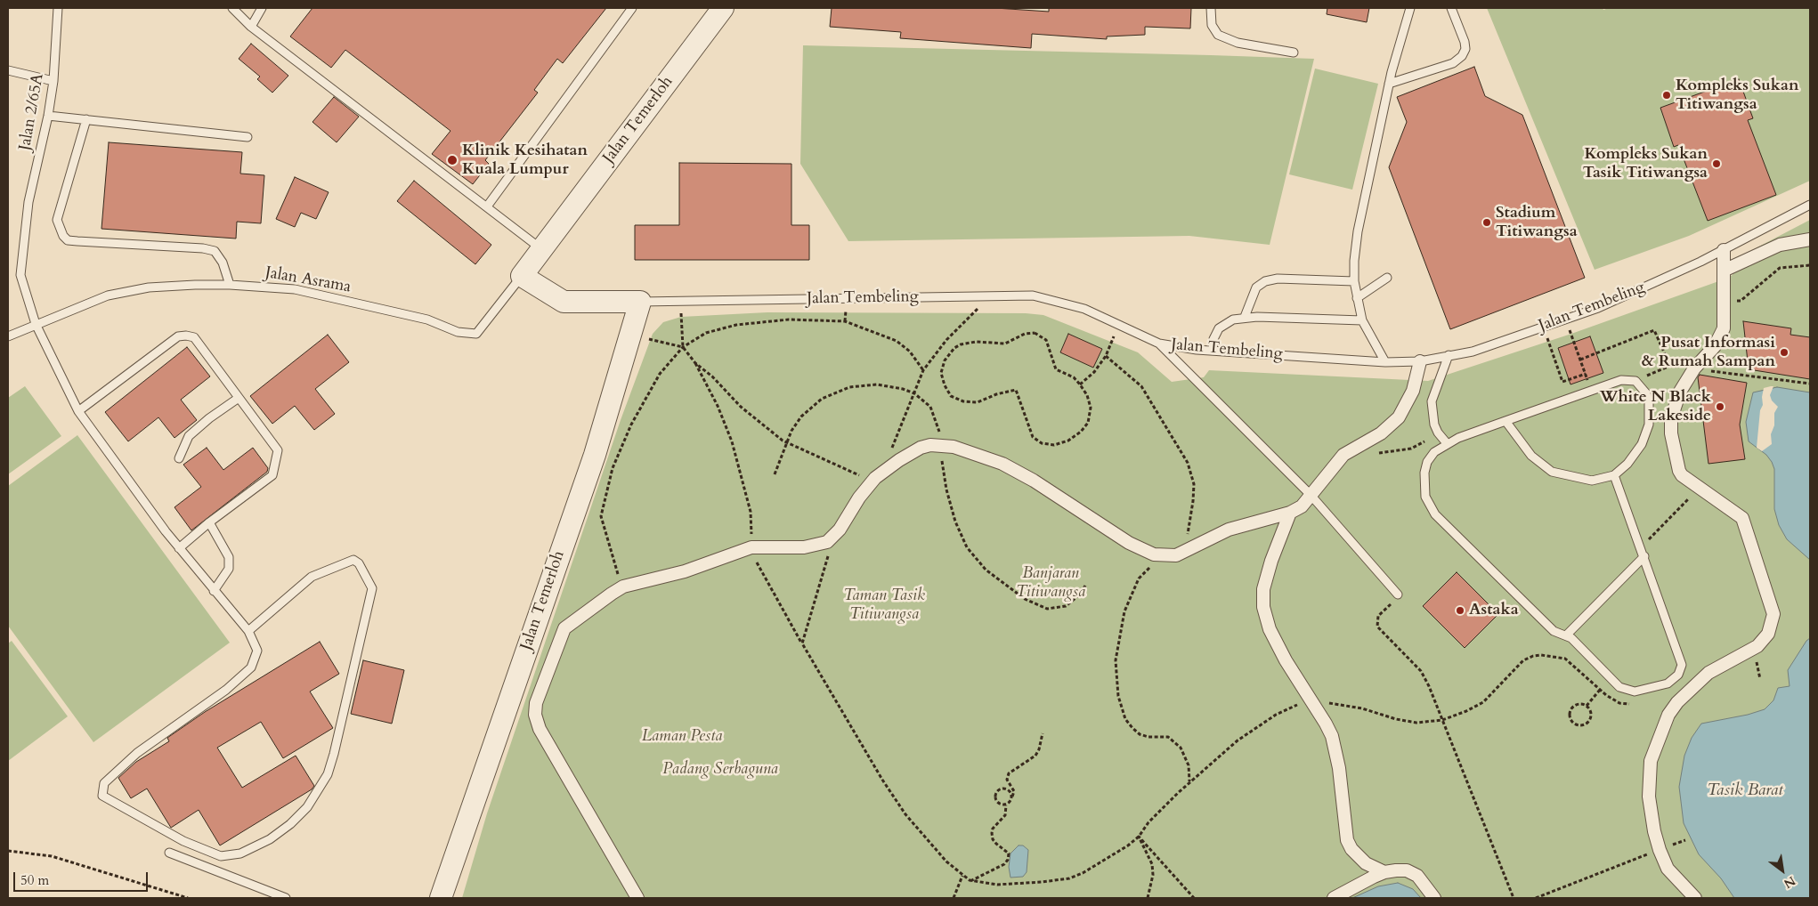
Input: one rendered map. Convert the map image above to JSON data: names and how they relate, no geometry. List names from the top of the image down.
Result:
{
  "streets": {
    "street": ["Jalan Temerloh", "Jalan Tembeling"],
    "lane": ["Jalan 2/65A", "Jalan Asrama"]
  },
  "crossings": [
    ["Jalan 2/65A", "Jalan Asrama"],
    ["Jalan Temerloh", "Jalan Asrama"],
    ["Jalan Temerloh", "Jalan Tembeling"],
    ["Jalan Asrama", "Jalan Tembeling"]
  ],
  "water": ["Tasik Barat"],
  "parks": [
    "Banjaran Titiwangsa",
    "Taman Tasik Titiwangsa",
    "Laman Pesta",
    "Padang Serbaguna"
  ],
  "places": [
    "Kompleks Sukan Titiwangsa",
    "Klinik Kesihatan Kuala Lumpur",
    "Kompleks Sukan Tasik Titiwangsa",
    "Stadium Titiwangsa",
    "Pusat Informasi & Rumah Sampan",
    "White N Black Lakeside",
    "Astaka"
  ],
  "scale_bar": "50 m",
  "north": "bottom right"
}
